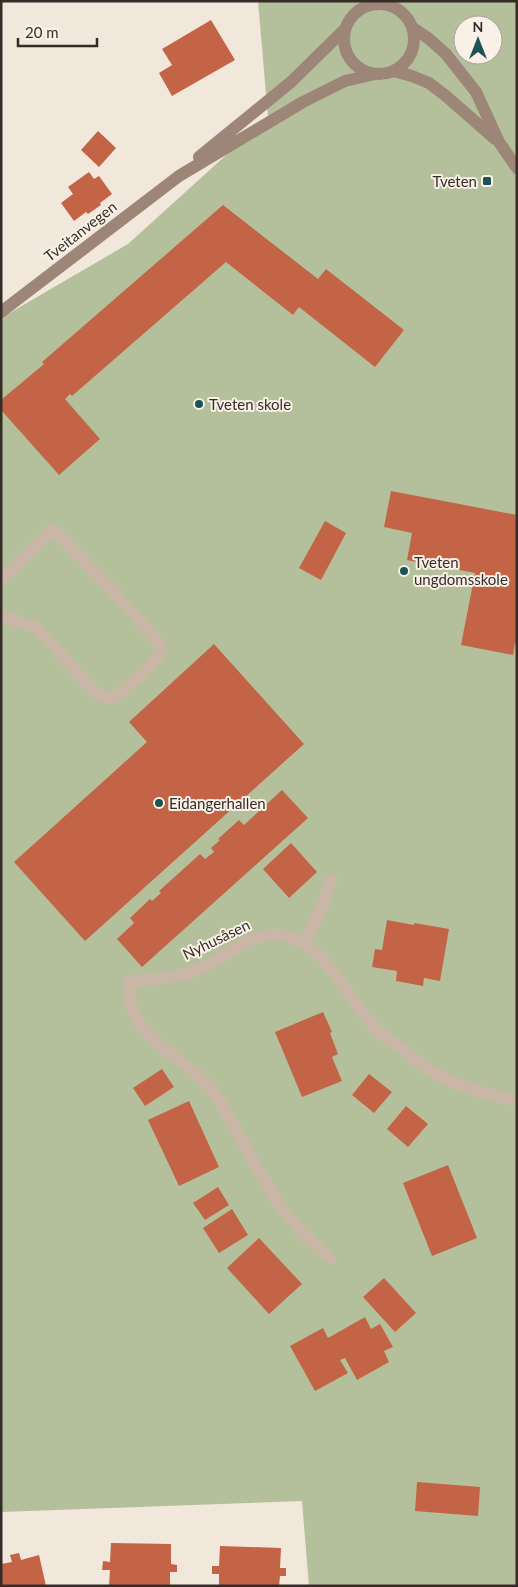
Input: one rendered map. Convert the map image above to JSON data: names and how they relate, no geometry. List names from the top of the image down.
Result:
{
  "streets": {
    "main road": ["Tveitanvegen"],
    "street": ["Nyhusåsen"]
  },
  "places": {
    "transit": ["Tveten"],
    "other": ["Tveten skole", "Tveten ungdomsskole", "Eidangerhallen"]
  },
  "scale_bar": "20 m",
  "north": "top"
}
